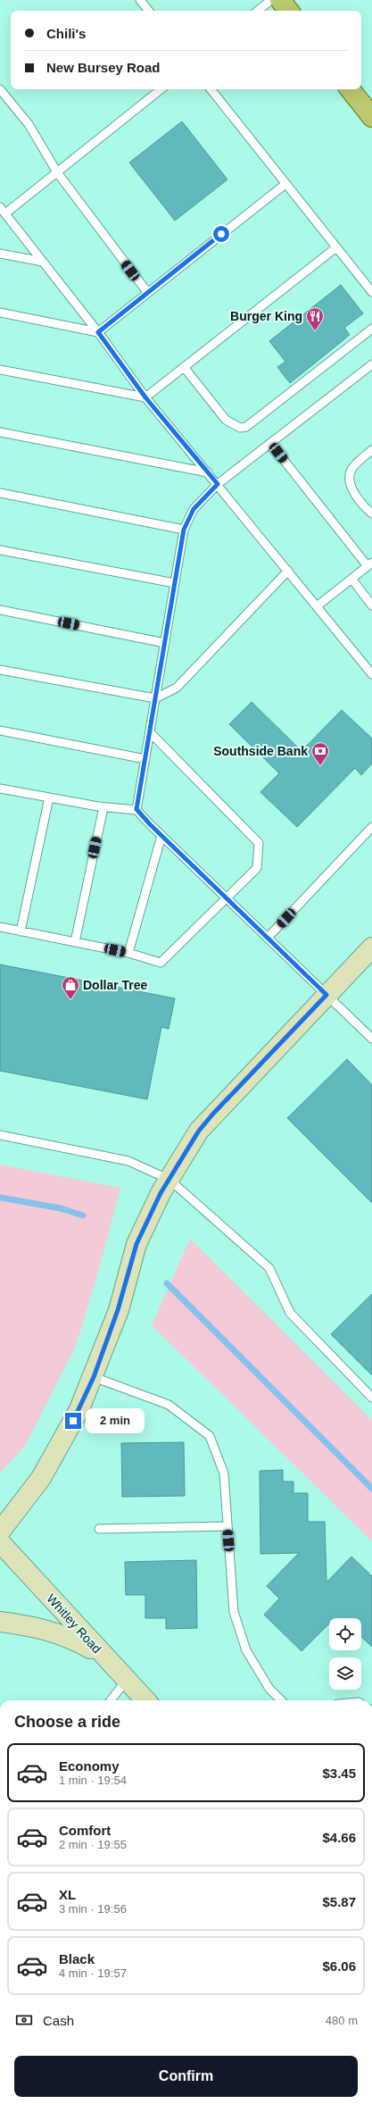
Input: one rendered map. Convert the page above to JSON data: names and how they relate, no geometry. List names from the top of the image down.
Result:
{
  "streets": {
    "street": ["Whitley Road"]
  },
  "places": {
    "restaurant": ["Burger King"],
    "bank": ["Southside Bank"],
    "shop": ["Dollar Tree"]
  },
  "page": {
    "banner": ["Chili's", "New Bursey Road"],
    "bubble": "2 min",
    "heading": "Choose a ride",
    "list": [
      {
        "name": "Economy",
        "note": "1 min · 19:54",
        "value": "$3.45"
      },
      {
        "name": "Comfort",
        "note": "2 min · 19:55",
        "value": "$4.66"
      },
      {
        "name": "XL",
        "note": "3 min · 19:56",
        "value": "$5.87"
      },
      {
        "name": "Black",
        "note": "4 min · 19:57",
        "value": "$6.06"
      }
    ],
    "pay": ["Cash", "480 m"],
    "buttons": "Confirm"
  }
}
